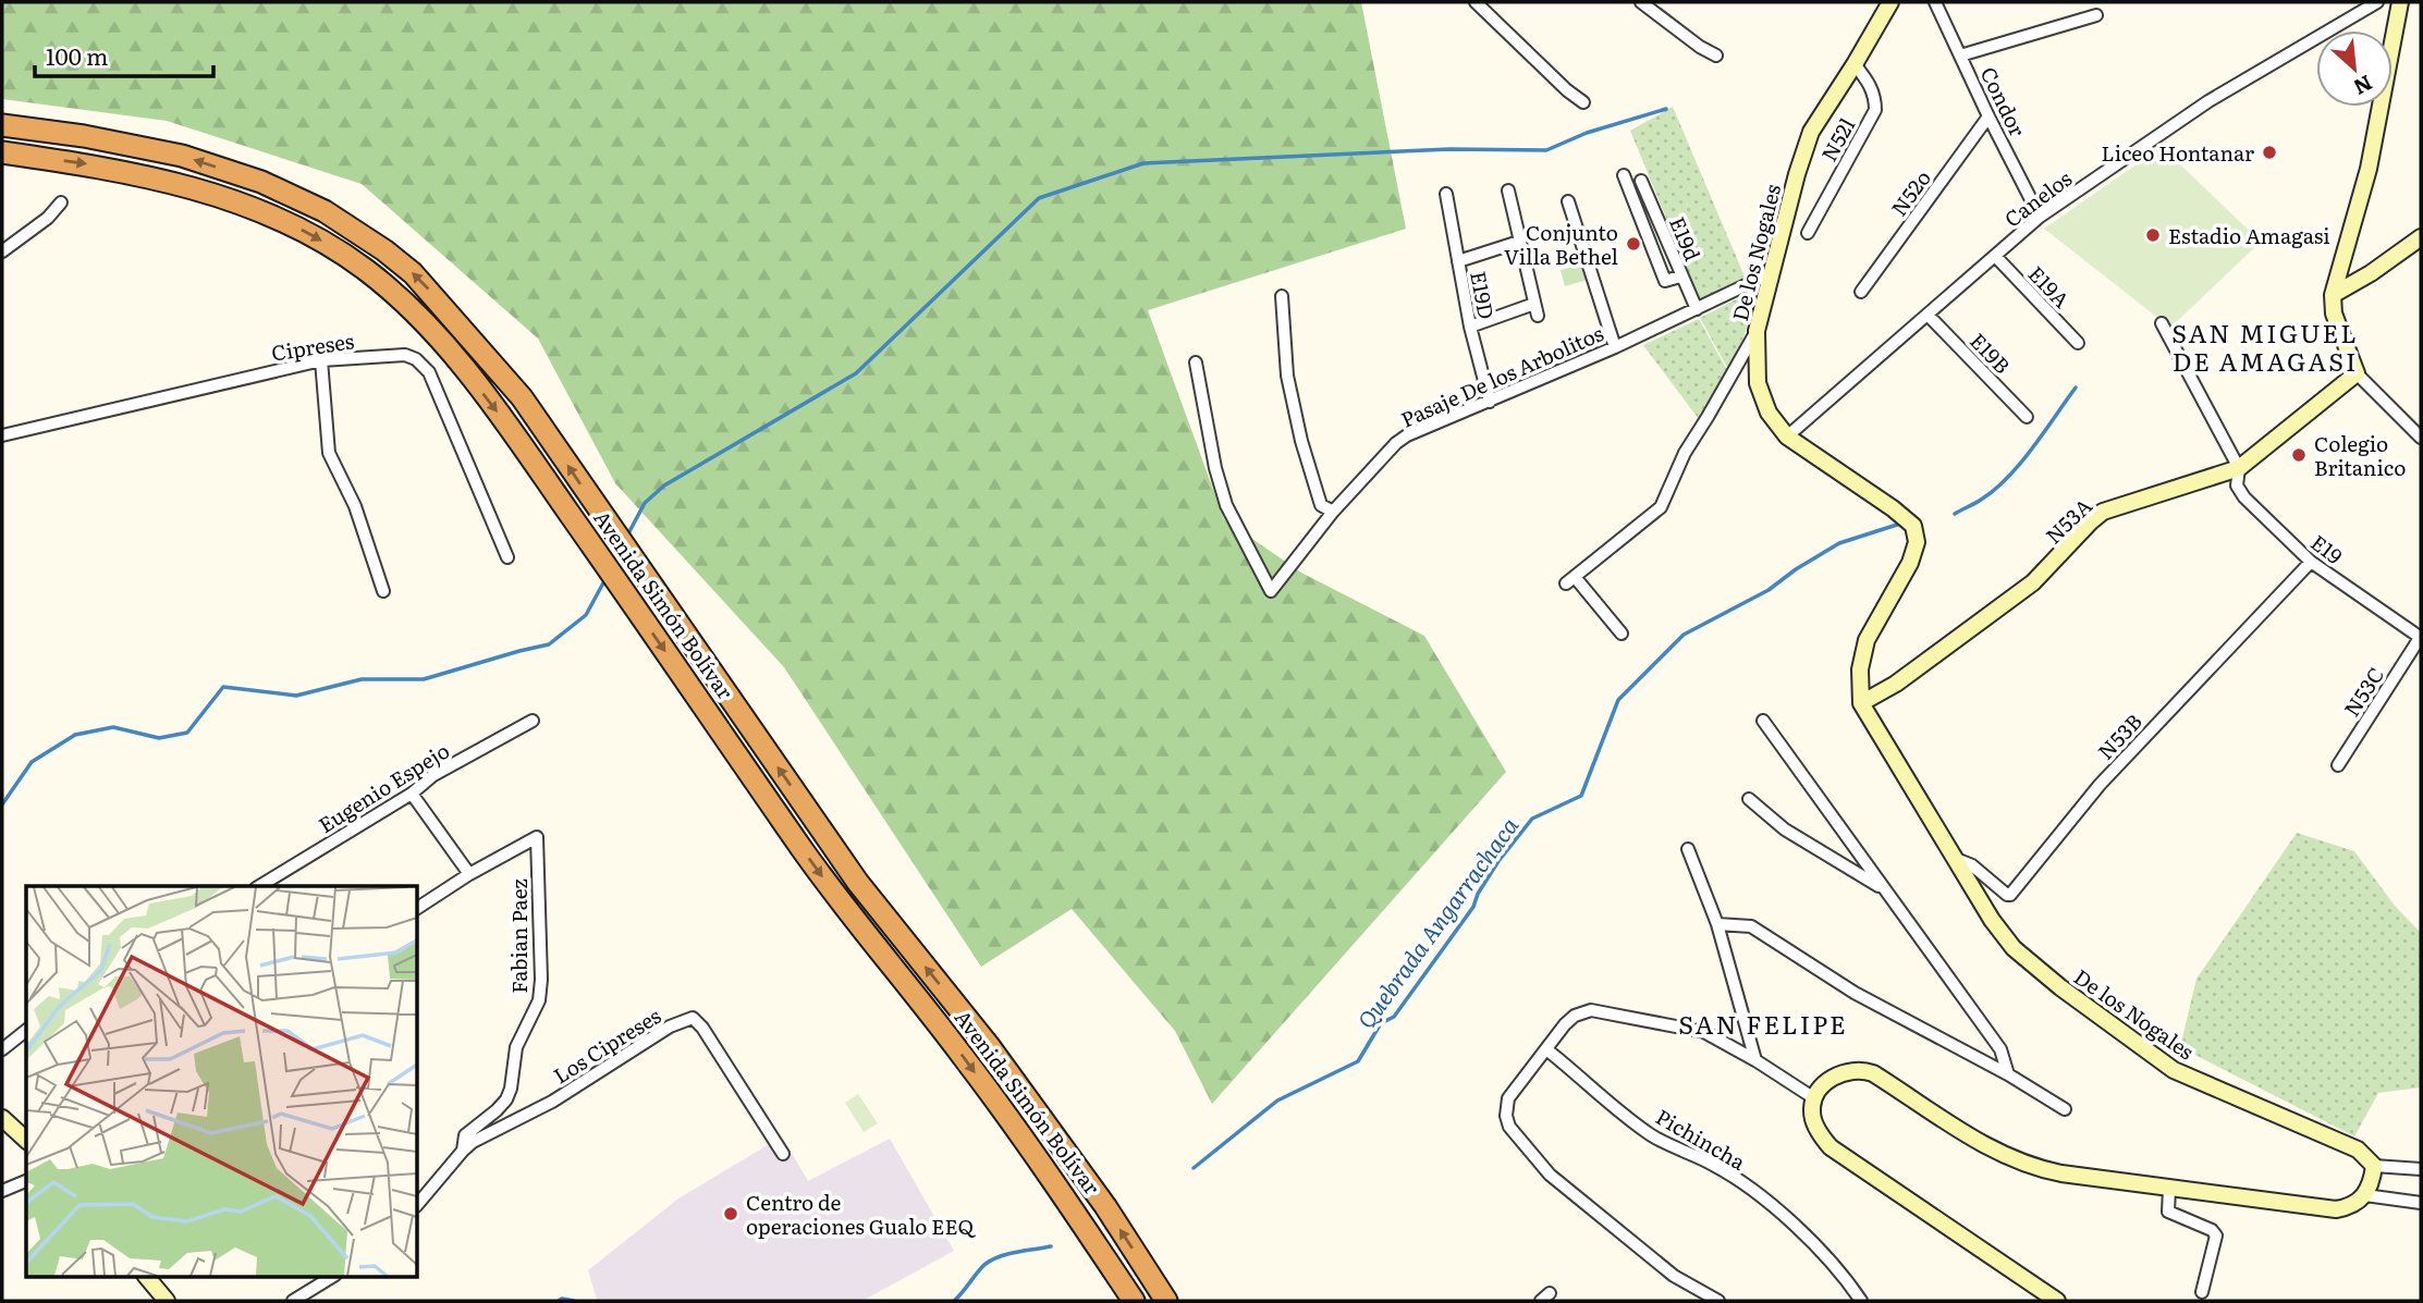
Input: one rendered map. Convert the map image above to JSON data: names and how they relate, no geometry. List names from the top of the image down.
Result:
{
  "streets": {
    "highway": ["Avenida Simón Bolívar"],
    "street": [
      "Condor",
      "N52l",
      "N52o",
      "Canelos",
      "E19d",
      "De los Nogales",
      "E19A",
      "E19D",
      "Cipreses",
      "E19B",
      "Pasaje De los Arbolitos",
      "N53A",
      "E19",
      "N53C",
      "N53B",
      "Eugenio Espejo",
      "Fabian Paez",
      "Los Cipreses",
      "Pichincha"
    ]
  },
  "crossings": [
    ["Condor", "N52o"],
    ["Condor", "Canelos"],
    ["N52l", "De los Nogales"],
    ["Canelos", "De los Nogales"],
    ["Canelos", "E19A"],
    ["Canelos", "E19B"],
    ["E19d", "Pasaje De los Arbolitos"],
    ["De los Nogales", "Pasaje De los Arbolitos"],
    ["De los Nogales", "N53A"],
    ["De los Nogales", "N53B"],
    ["E19D", "Pasaje De los Arbolitos"],
    ["N53A", "E19"],
    ["E19", "N53C"],
    ["E19", "N53B"],
    ["Fabian Paez", "Los Cipreses"]
  ],
  "districts": ["SAN MIGUEL DE AMAGASI", "SAN FELIPE"],
  "water": ["Quebrada Angarrachaca"],
  "places": [
    "Liceo Hontanar",
    "Estadio Amagasi",
    "Conjunto Villa Bethel",
    "Colegio Britanico",
    "Centro de operaciones Gualo EEQ"
  ],
  "scale_bar": "100 m",
  "north": "bottom right"
}
